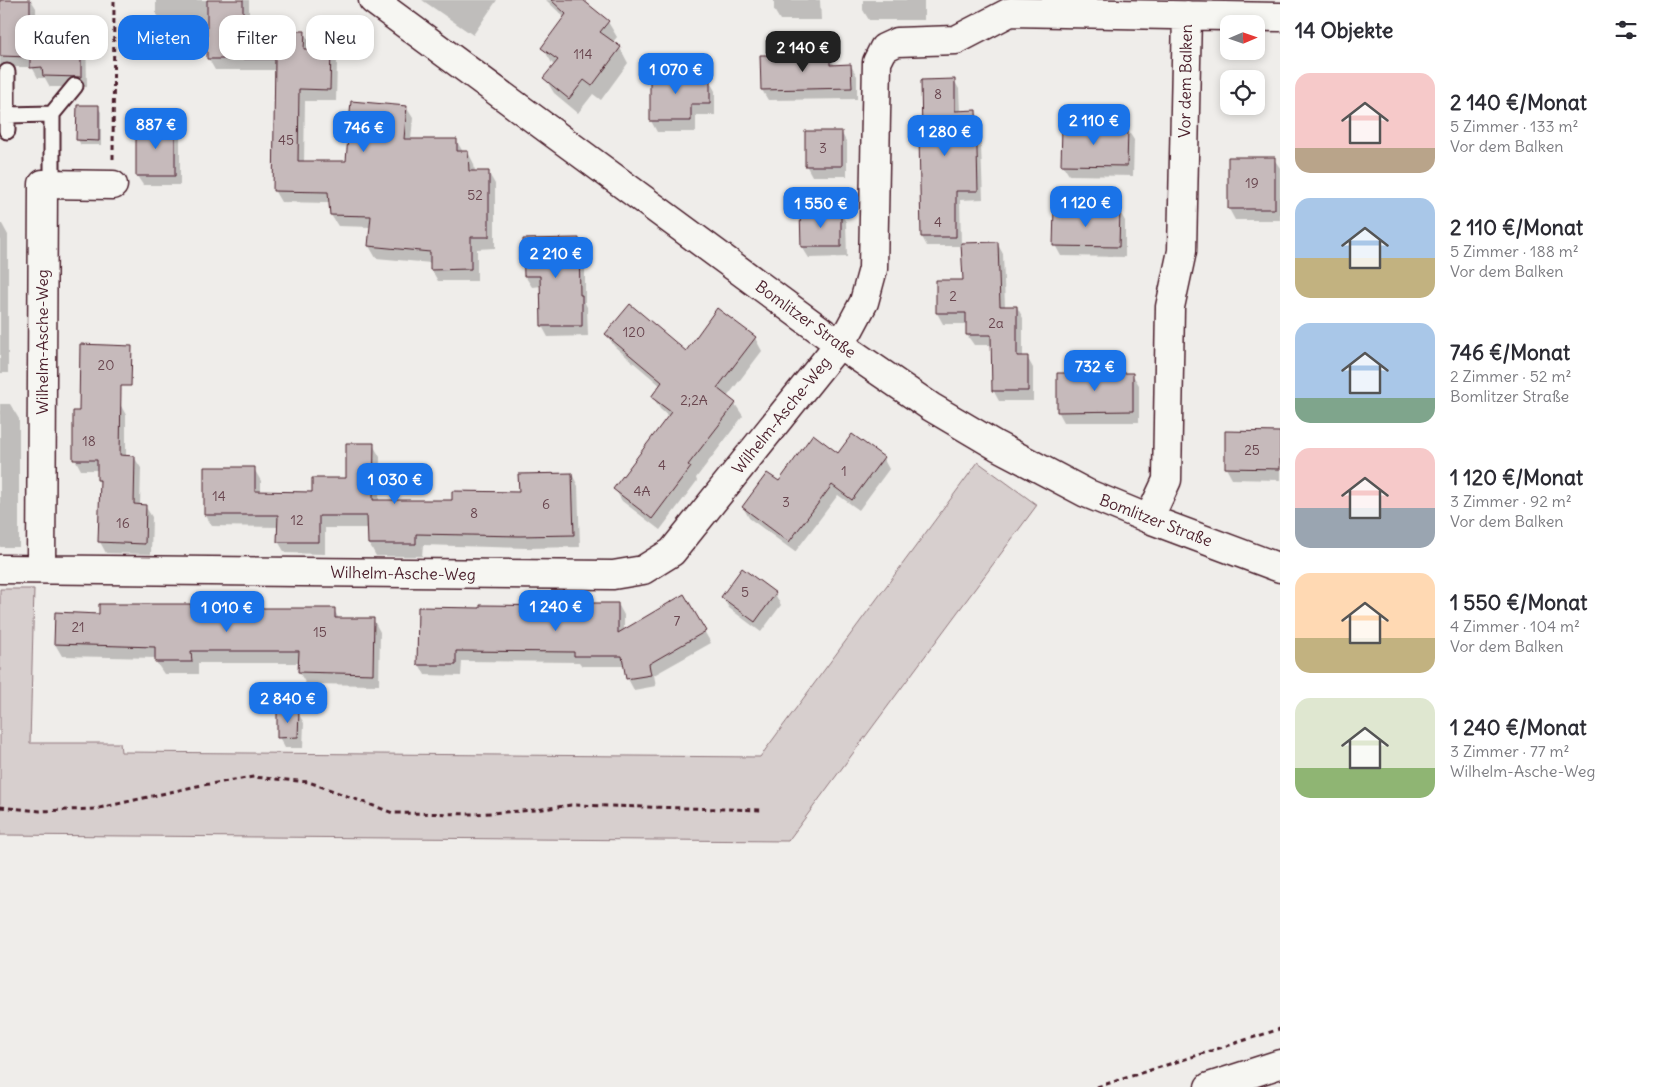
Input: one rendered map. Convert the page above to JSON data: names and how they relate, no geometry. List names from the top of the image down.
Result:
{
  "streets": {
    "street": ["Vor dem Balken", "Bomlitzer Straße", "Wilhelm-Asche-Weg"]
  },
  "crossings": [
    ["Vor dem Balken", "Bomlitzer Straße"],
    ["Vor dem Balken", "Wilhelm-Asche-Weg"],
    ["Bomlitzer Straße", "Wilhelm-Asche-Weg"]
  ],
  "house_numbers": [
    "114",
    "8",
    "45",
    "3",
    "19",
    "52",
    "4",
    "2",
    "2a",
    "120",
    "20",
    "2;2A",
    "18",
    "25",
    "4",
    "1",
    "4A",
    "14",
    "3",
    "6",
    "8",
    "12",
    "16",
    "5",
    "7",
    "21",
    "15"
  ],
  "north": "right",
  "page": {
    "heading": "14 Objekte",
    "chip": [
      "Kaufen",
      "Mieten",
      "Filter",
      "Neu"
    ],
    "price": [
      "2 140 €",
      "1 070 €",
      "2 110 €",
      "887 €",
      "746 €",
      "1 280 €",
      "1 120 €",
      "1 550 €",
      "2 210 €",
      "732 €",
      "1 030 €",
      "1 240 €",
      "1 010 €",
      "2 840 €"
    ],
    "list": [
      {
        "name": "2 140 €/Monat",
        "note": "5 Zimmer · 133 m² · Vor dem Balken"
      },
      {
        "name": "2 110 €/Monat",
        "note": "5 Zimmer · 188 m² · Vor dem Balken"
      },
      {
        "name": "746 €/Monat",
        "note": "2 Zimmer · 52 m² · Bomlitzer Straße"
      },
      {
        "name": "1 120 €/Monat",
        "note": "3 Zimmer · 92 m² · Vor dem Balken"
      },
      {
        "name": "1 550 €/Monat",
        "note": "4 Zimmer · 104 m² · Vor dem Balken"
      },
      {
        "name": "1 240 €/Monat",
        "note": "3 Zimmer · 77 m² · Wilhelm-Asche-Weg"
      }
    ]
  }
}
